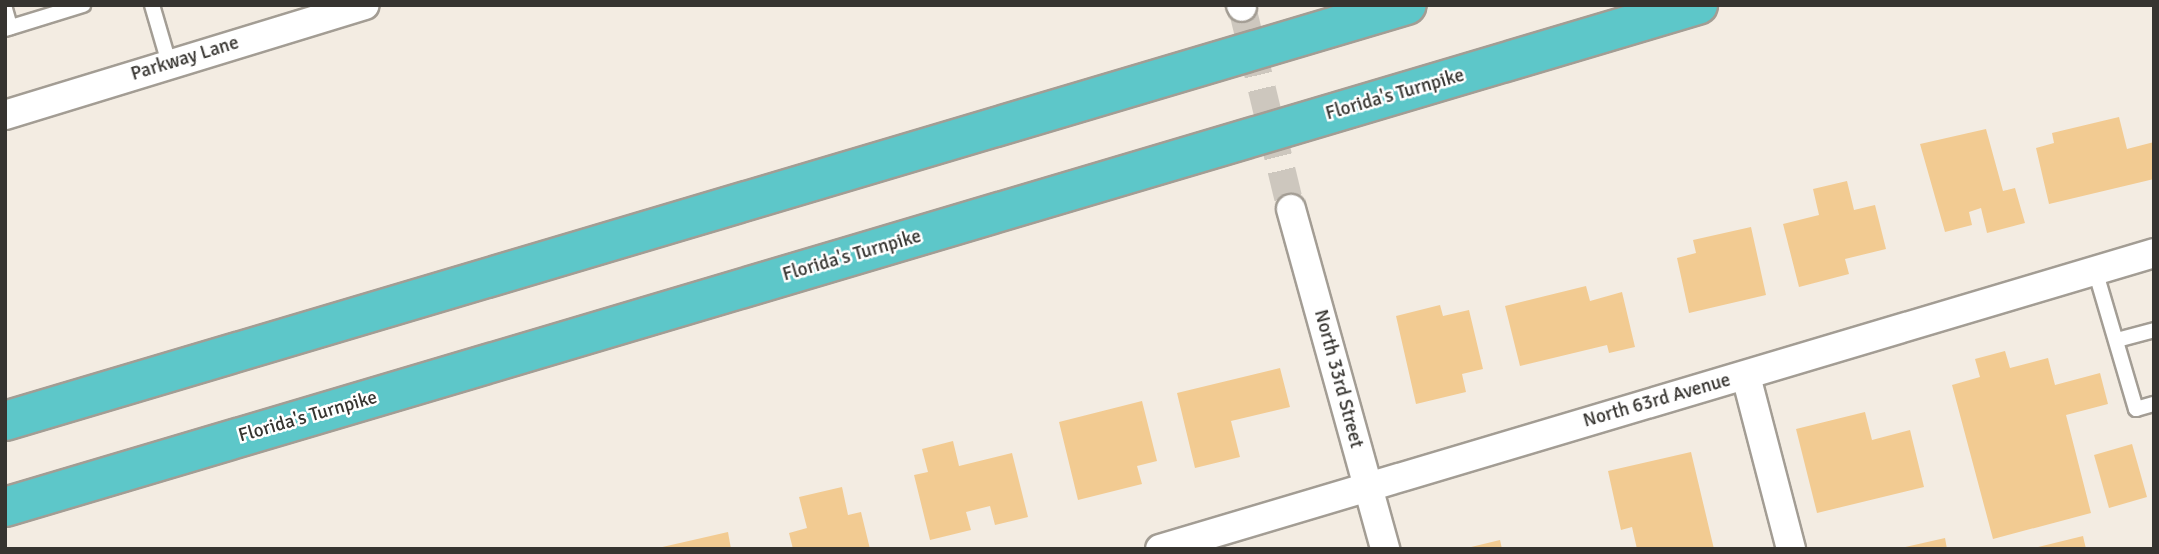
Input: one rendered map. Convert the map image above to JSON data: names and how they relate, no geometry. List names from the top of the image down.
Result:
{
  "streets": {
    "highway": ["Florida's Turnpike"],
    "street": ["Parkway Lane", "North 33rd Street", "North 63rd Avenue"]
  },
  "crossings": [
    ["North 33rd Street", "North 63rd Avenue"]
  ]
}
